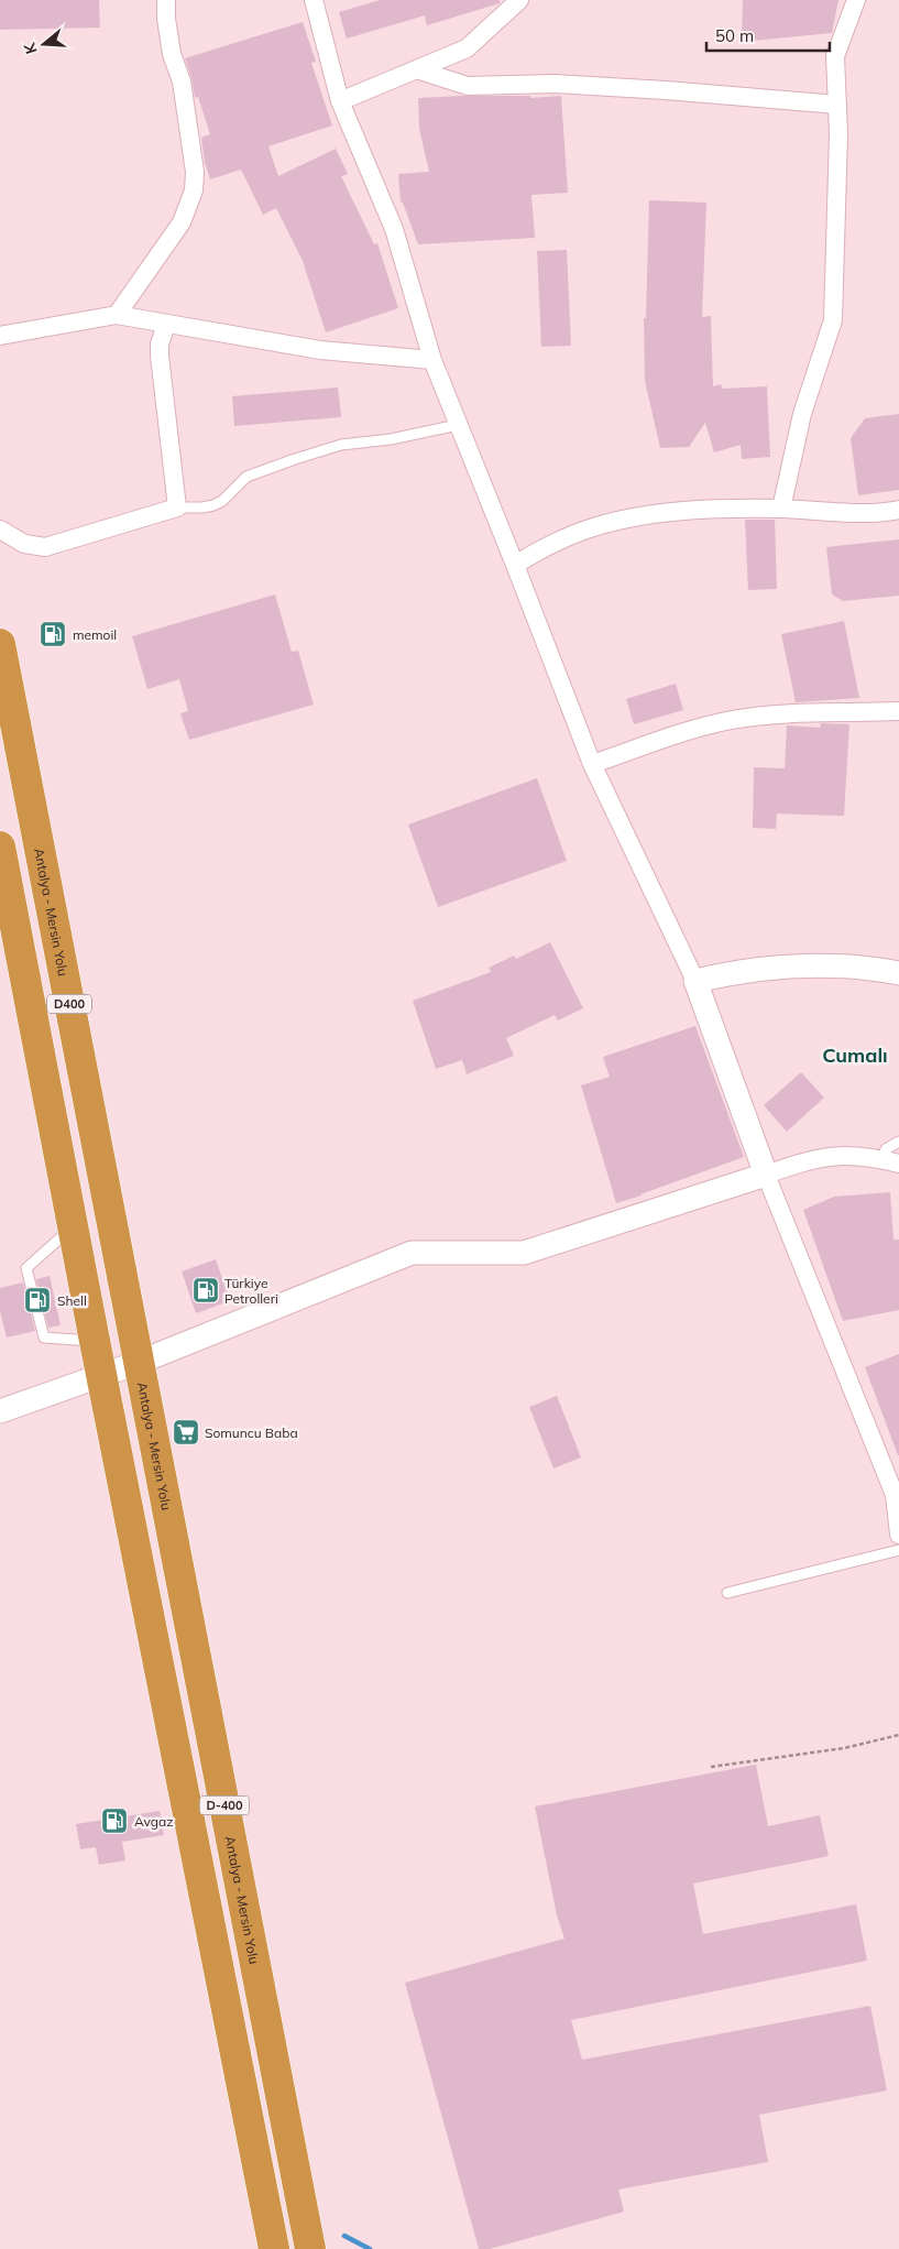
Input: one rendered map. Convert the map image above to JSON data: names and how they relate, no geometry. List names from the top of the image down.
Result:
{
  "streets": {
    "highway": ["Antalya - Mersin Yolu", "D400", "D-400"]
  },
  "districts": ["Cumalı"],
  "places": {
    "fuel station": [
      "memoil",
      "Türkiye Petrolleri",
      "Shell",
      "Avgaz"
    ],
    "supermarket": ["Somuncu Baba"]
  },
  "scale_bar": "50 m",
  "north": "left"
}
